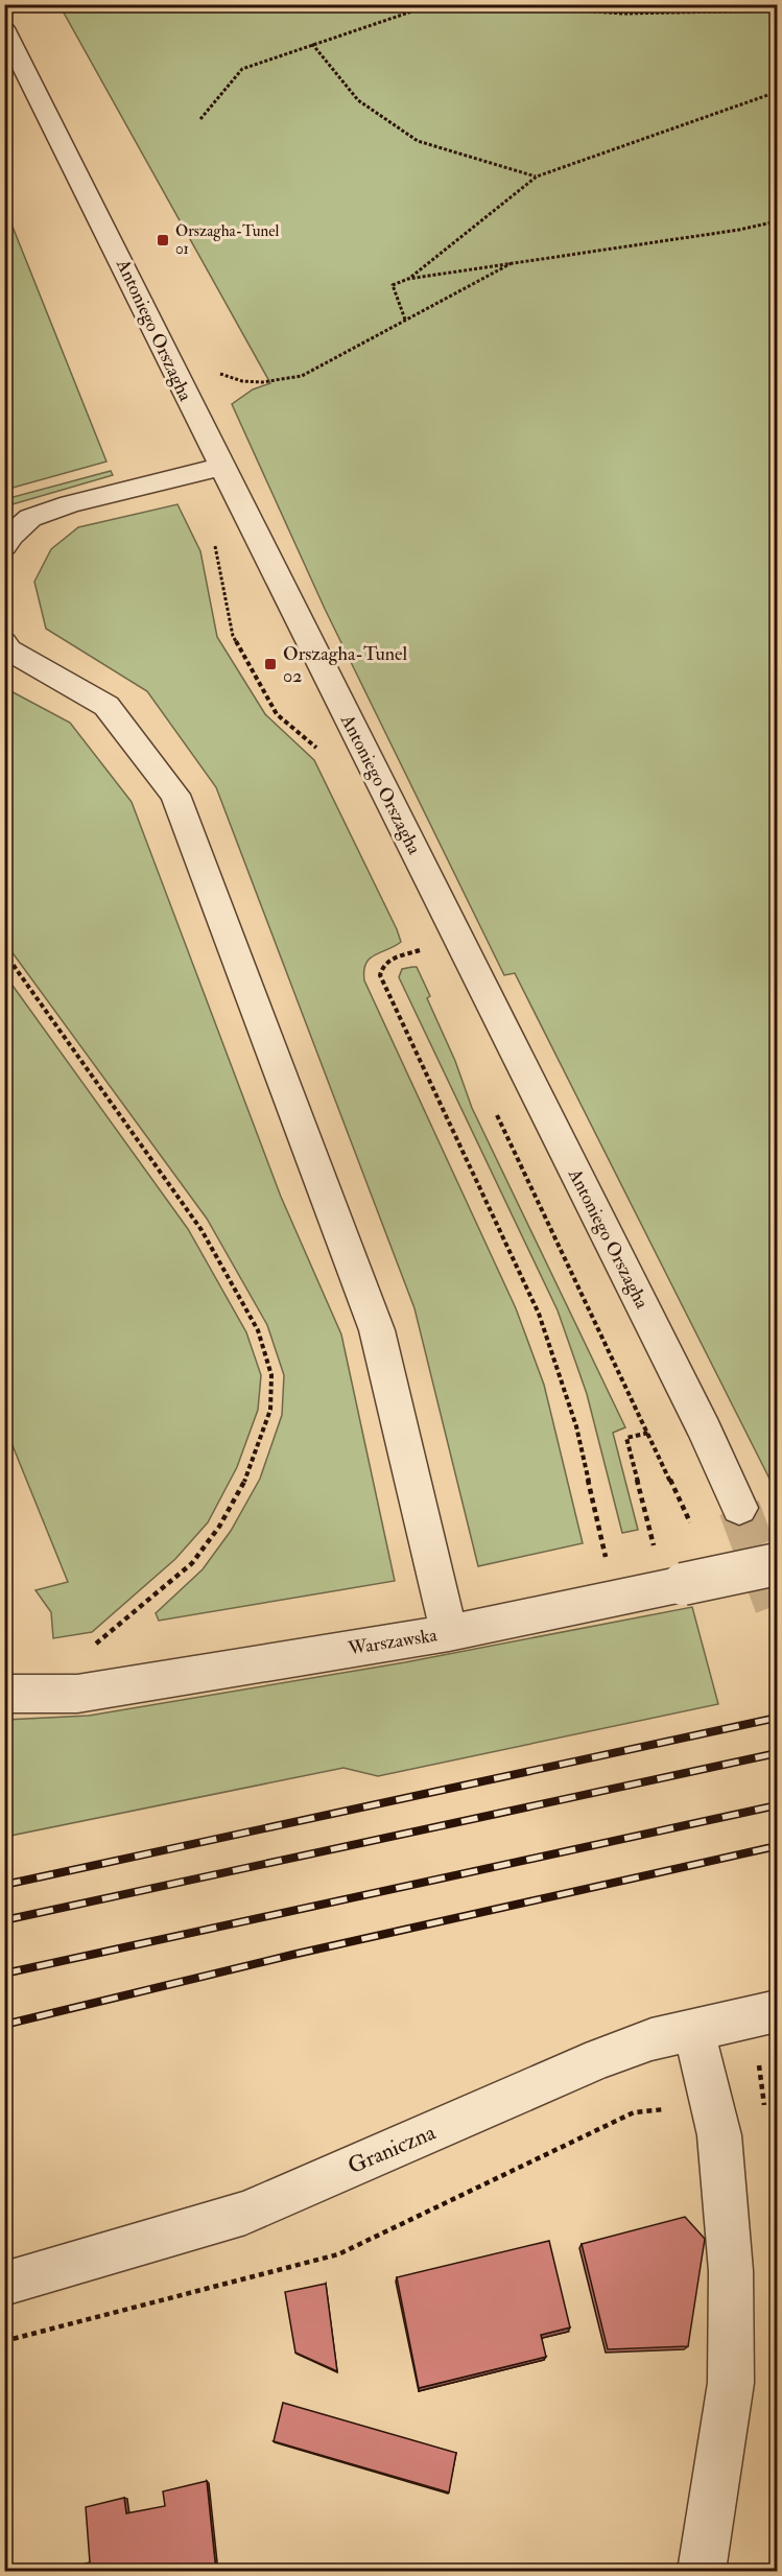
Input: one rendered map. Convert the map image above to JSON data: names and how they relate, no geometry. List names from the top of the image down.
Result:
{
  "streets": {
    "street": ["Antoniego Orszagha", "Warszawska", "Graniczna"]
  },
  "places": {
    "transit": ["Orszagha-Tunel 01", "Orszagha-Tunel 02"]
  }
}
